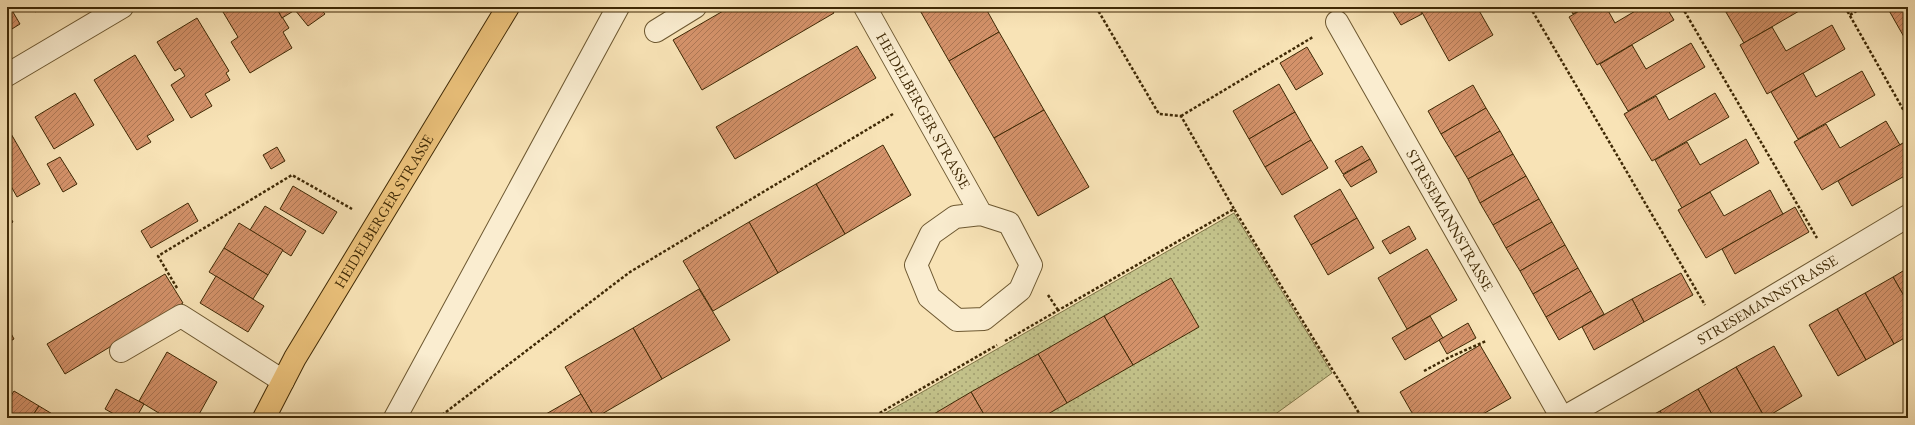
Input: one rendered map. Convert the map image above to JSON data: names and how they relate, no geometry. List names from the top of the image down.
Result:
{
  "streets": {
    "main road": ["HEIDELBERGER STRASSE"],
    "street": ["STRESEMANNSTRASSE"]
  }
}
